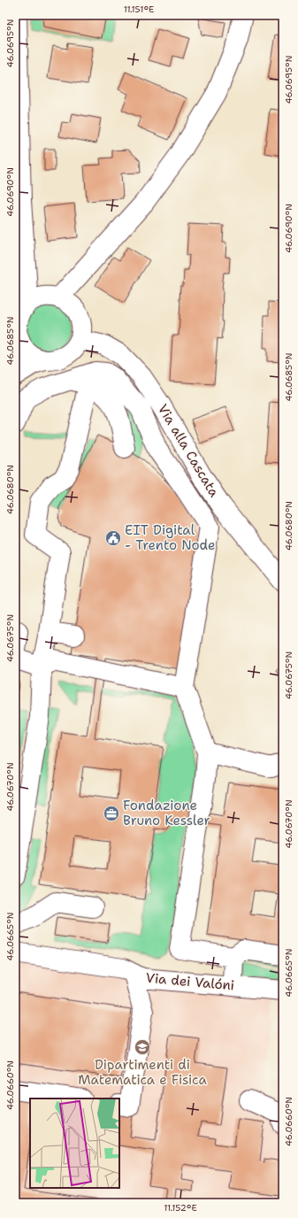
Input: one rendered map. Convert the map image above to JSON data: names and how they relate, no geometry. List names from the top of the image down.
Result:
{
  "streets": {
    "street": ["Via alla Cascata", "Via dei Valóni"]
  },
  "places": {
    "public building": ["EIT Digital - Trento Node"],
    "office": ["Fondazione Bruno Kessler"],
    "school or university": ["Dipartimenti di Matematica e Fisica"]
  },
  "coordinates": [
    "11.151°E",
    "46.0695°N",
    "46.0690°N",
    "46.0685°N",
    "46.0680°N",
    "46.0675°N",
    "46.0670°N",
    "46.0665°N",
    "46.0660°N",
    "11.152°E"
  ]
}
